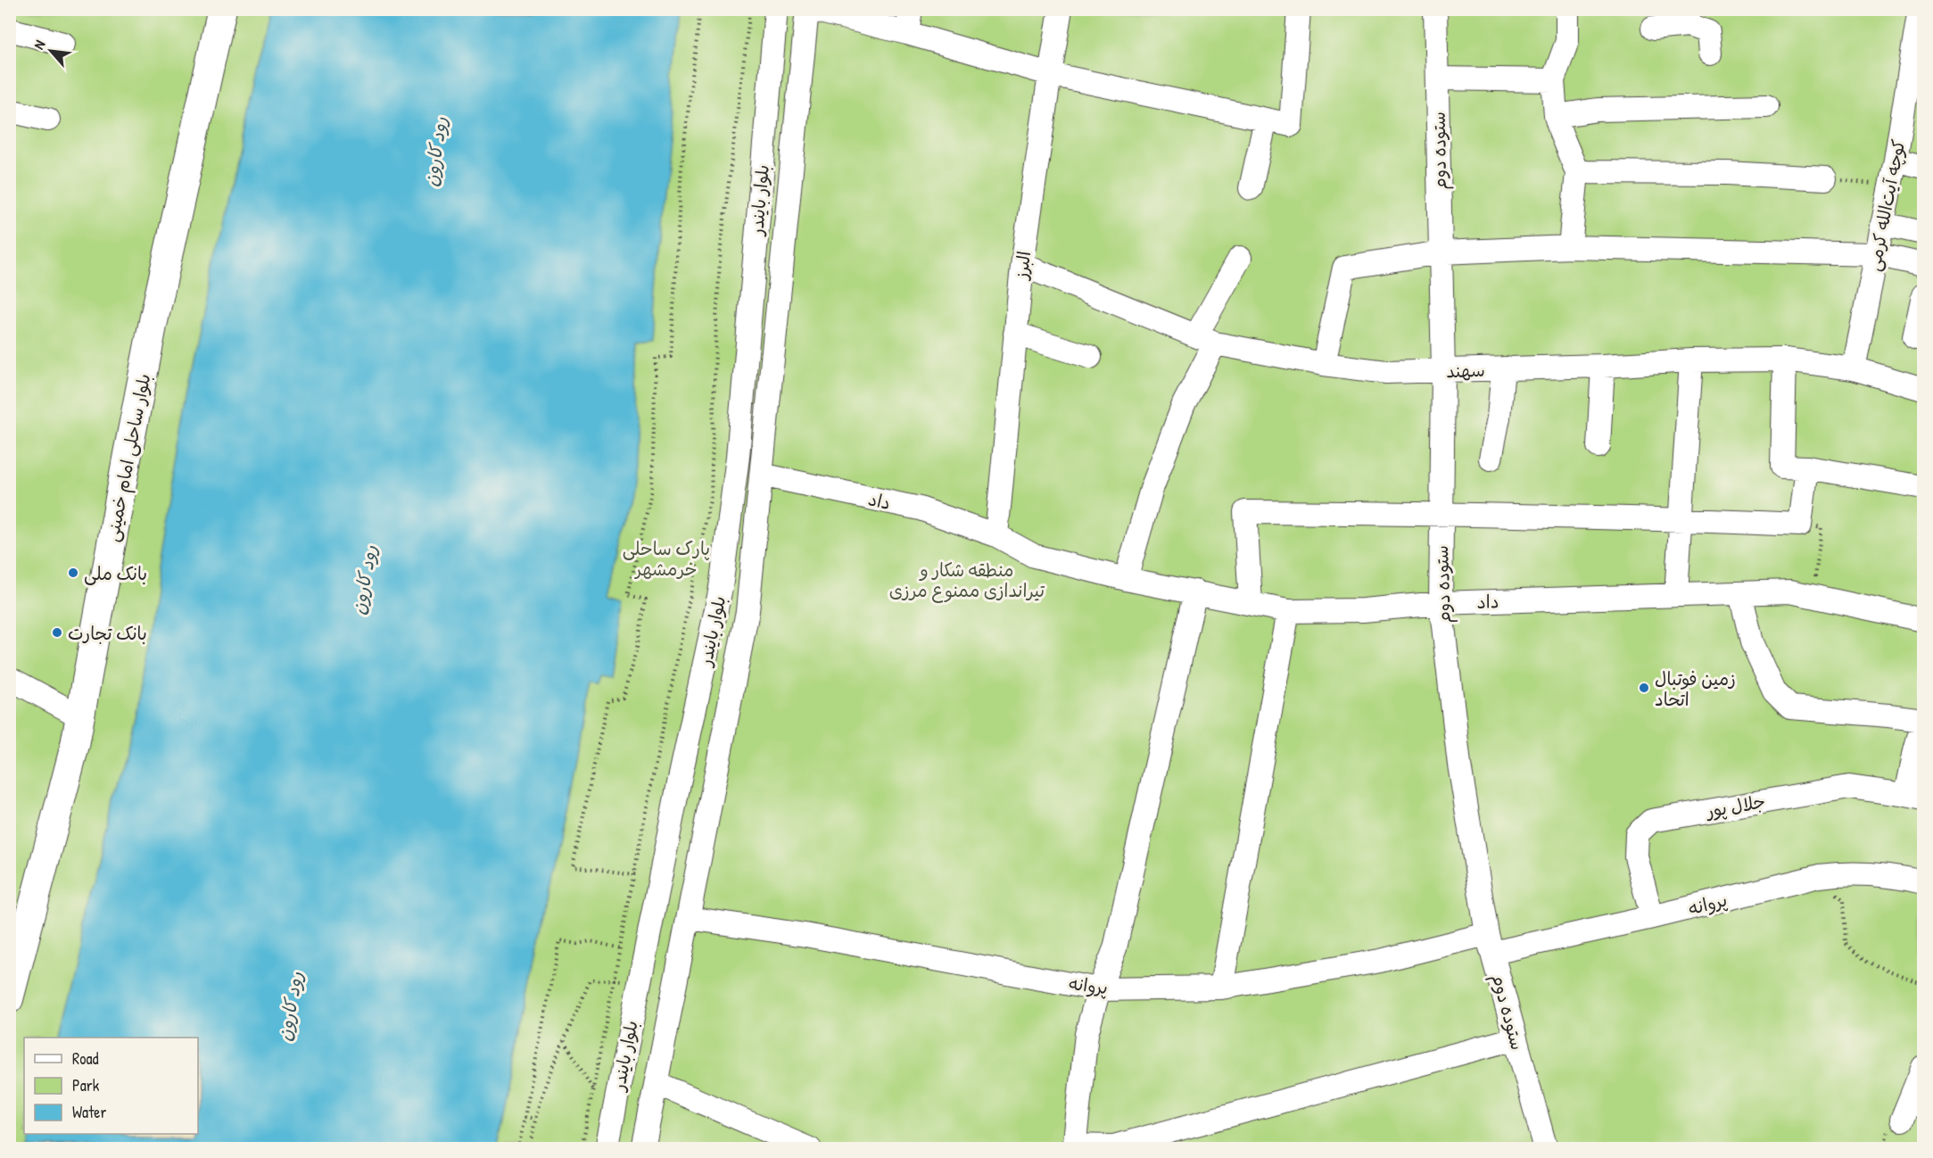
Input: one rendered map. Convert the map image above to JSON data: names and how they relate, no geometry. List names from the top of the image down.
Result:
{
  "streets": {
    "main road": ["بلوار ساحلی امام خمینی"],
    "street": [
      "ستوده دوم",
      "بلوار بایندر",
      "کوچه آیت‌الله کرمی",
      "البرز",
      "سهند",
      "داد",
      "جلال پور",
      "پروانه"
    ]
  },
  "crossings": [
    ["ستوده دوم", "سهند"],
    ["ستوده دوم", "داد"],
    ["ستوده دوم", "پروانه"],
    ["بلوار بایندر", "داد"],
    ["بلوار بایندر", "پروانه"],
    ["کوچه آیت‌الله کرمی", "سهند"],
    ["البرز", "سهند"],
    ["البرز", "داد"],
    ["جلال پور", "پروانه"]
  ],
  "water": ["رود کارون"],
  "parks": ["پارک ساحلی خرمشهر", "منطقه شکار و تیراندازی ممنوع مرزی"],
  "places": ["بانک ملی", "بانک تجارت", "زمین فوتبال اتحاد"],
  "legend": ["Road", "Park", "Water"],
  "north": "top left"
}
